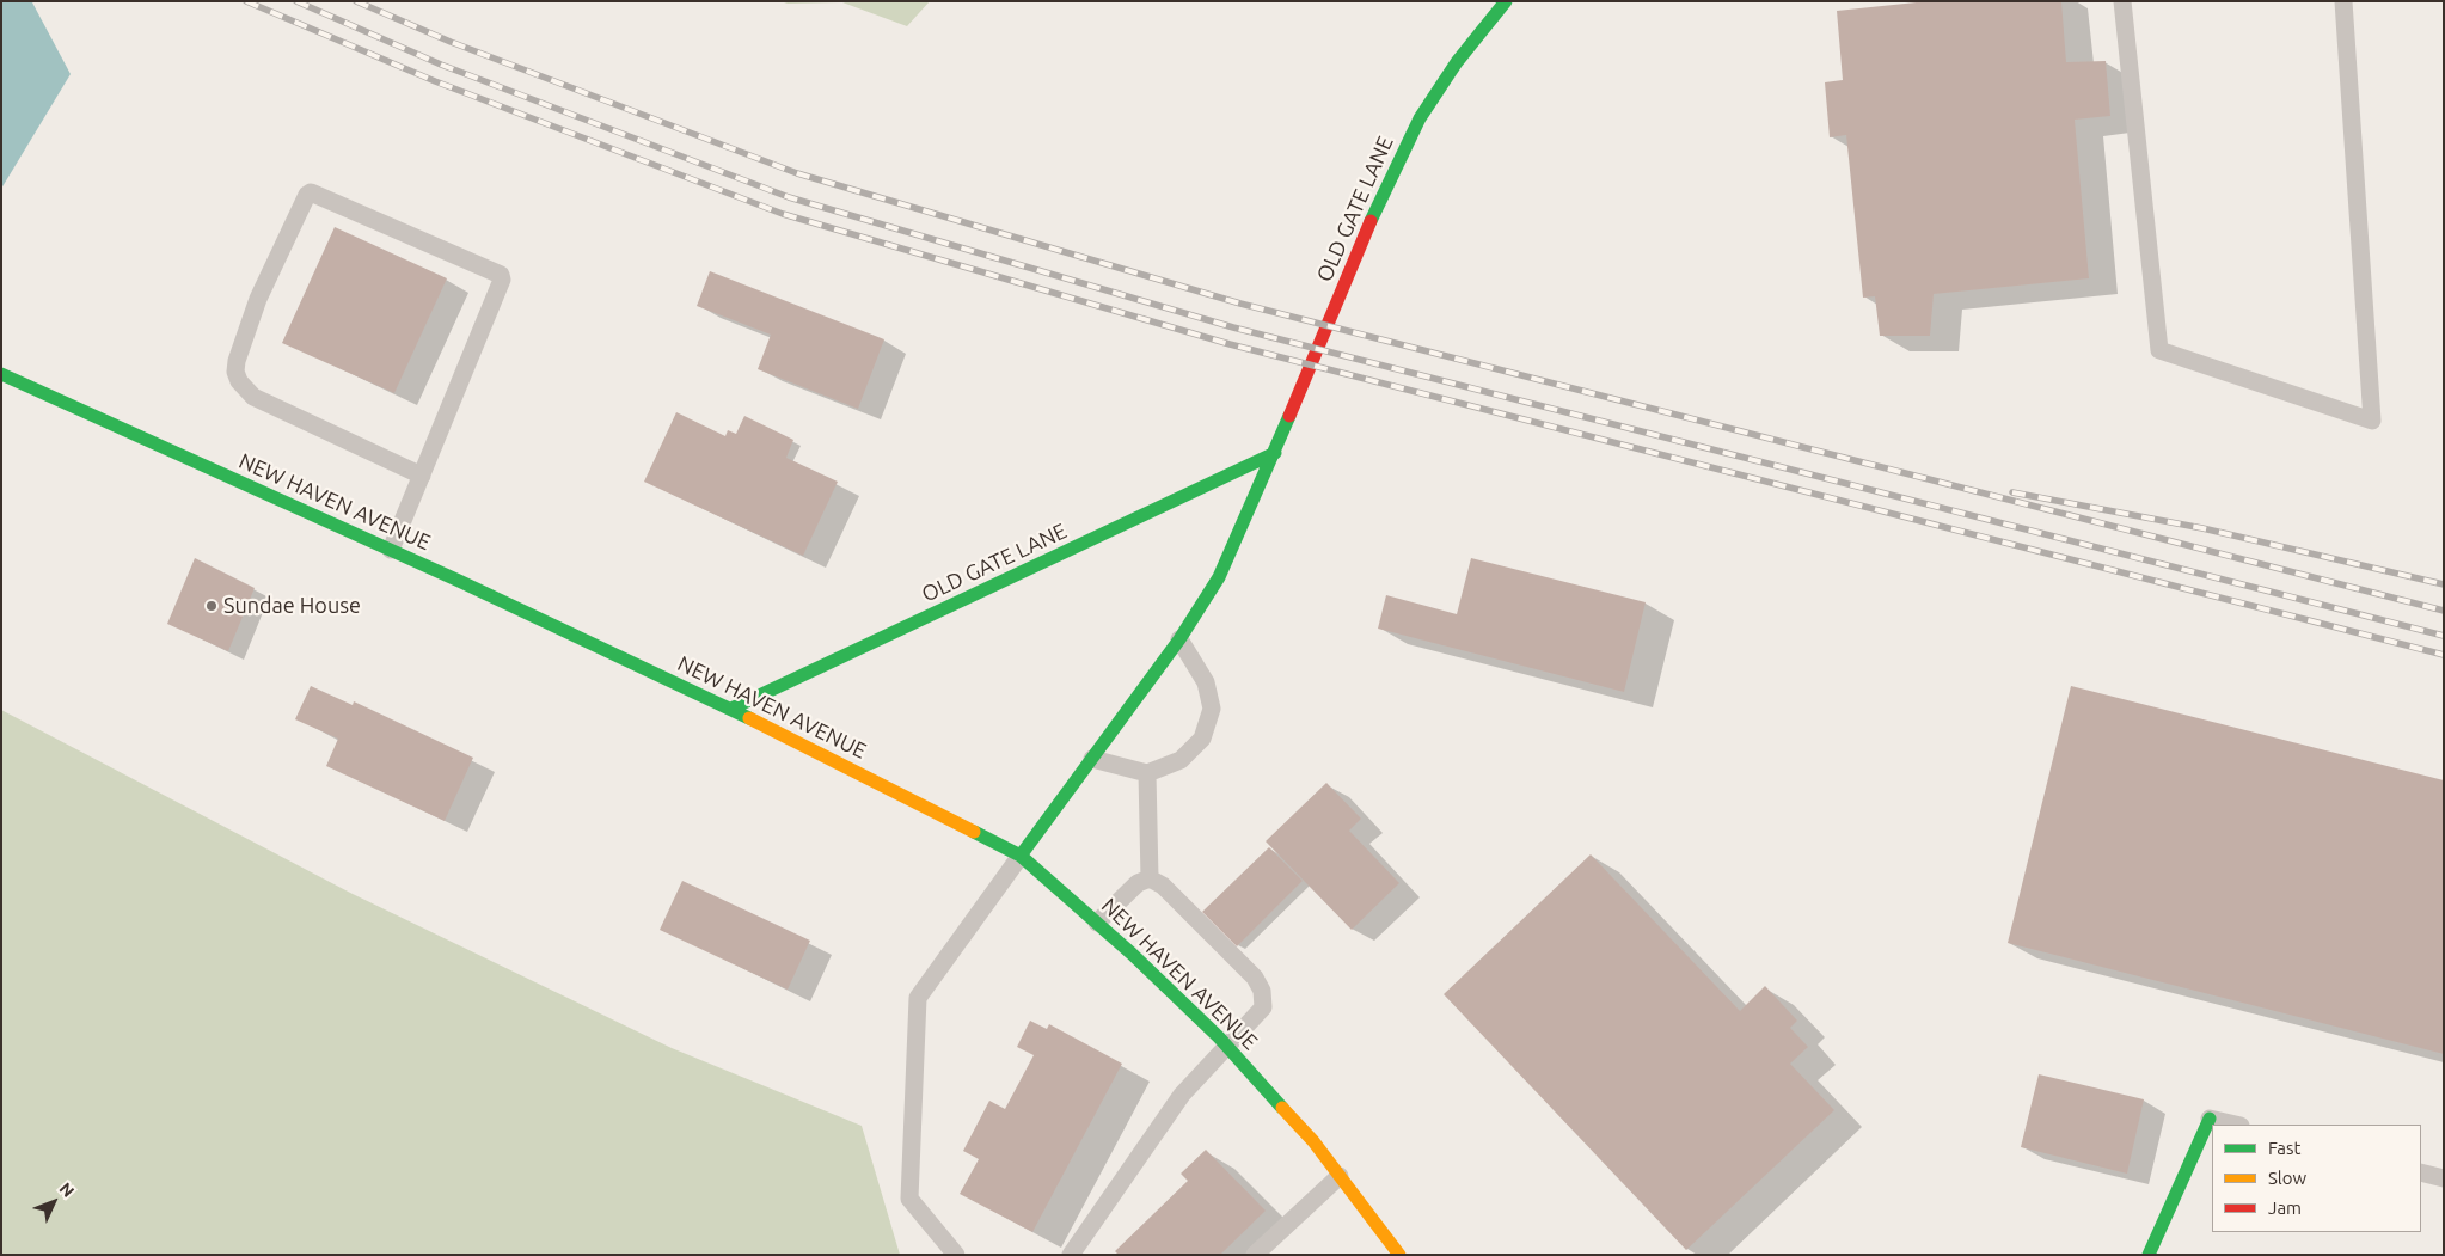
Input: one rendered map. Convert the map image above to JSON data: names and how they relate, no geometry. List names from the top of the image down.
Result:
{
  "streets": {
    "main road": ["OLD GATE LANE", "NEW HAVEN AVENUE"]
  },
  "crossings": [
    ["OLD GATE LANE", "NEW HAVEN AVENUE"]
  ],
  "places": ["Sundae House"],
  "legend": ["Fast", "Slow", "Jam"],
  "north": "top right"
}
